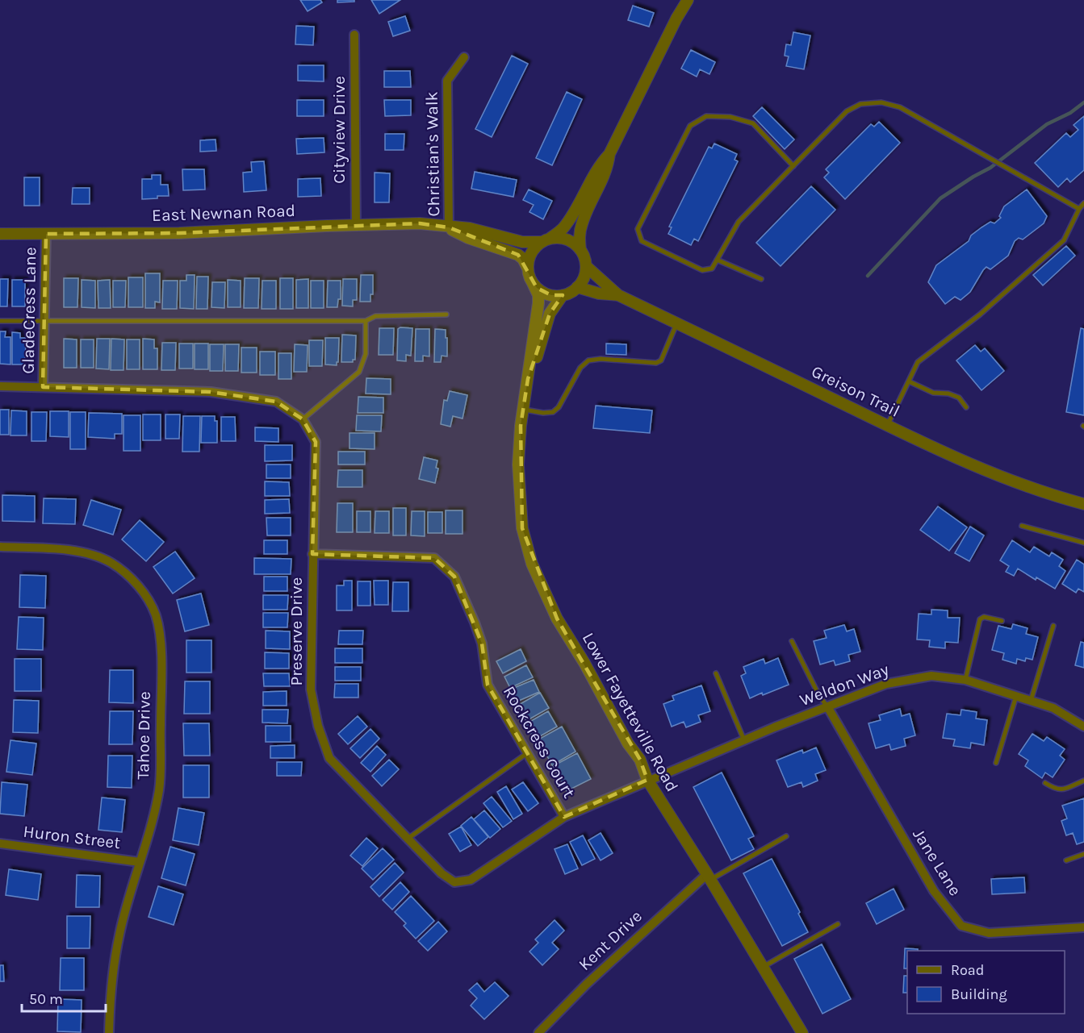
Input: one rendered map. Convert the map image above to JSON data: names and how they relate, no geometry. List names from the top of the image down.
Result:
{
  "streets": {
    "street": [
      "Cityview Drive",
      "Christian's Walk",
      "East Newnan Road",
      "GladeCress Lane",
      "Greison Trail",
      "Preserve Drive",
      "Weldon Way",
      "Lower Fayetteville Road",
      "Tahoe Drive",
      "Rockcress Court",
      "Huron Street",
      "Jane Lane",
      "Kent Drive"
    ]
  },
  "crossings": [
    ["Cityview Drive", "East Newnan Road"],
    ["Christian's Walk", "East Newnan Road"],
    ["East Newnan Road", "GladeCress Lane"],
    ["East Newnan Road", "Greison Trail"],
    ["East Newnan Road", "Lower Fayetteville Road"],
    ["GladeCress Lane", "Preserve Drive"],
    ["Greison Trail", "Lower Fayetteville Road"],
    ["Preserve Drive", "Weldon Way"],
    ["Preserve Drive", "Lower Fayetteville Road"],
    ["Preserve Drive", "Rockcress Court"],
    ["Weldon Way", "Lower Fayetteville Road"],
    ["Weldon Way", "Jane Lane"],
    ["Lower Fayetteville Road", "Kent Drive"],
    ["Tahoe Drive", "Huron Street"]
  ],
  "legend": ["Road", "Building"],
  "scale_bar": "50 m"
}
